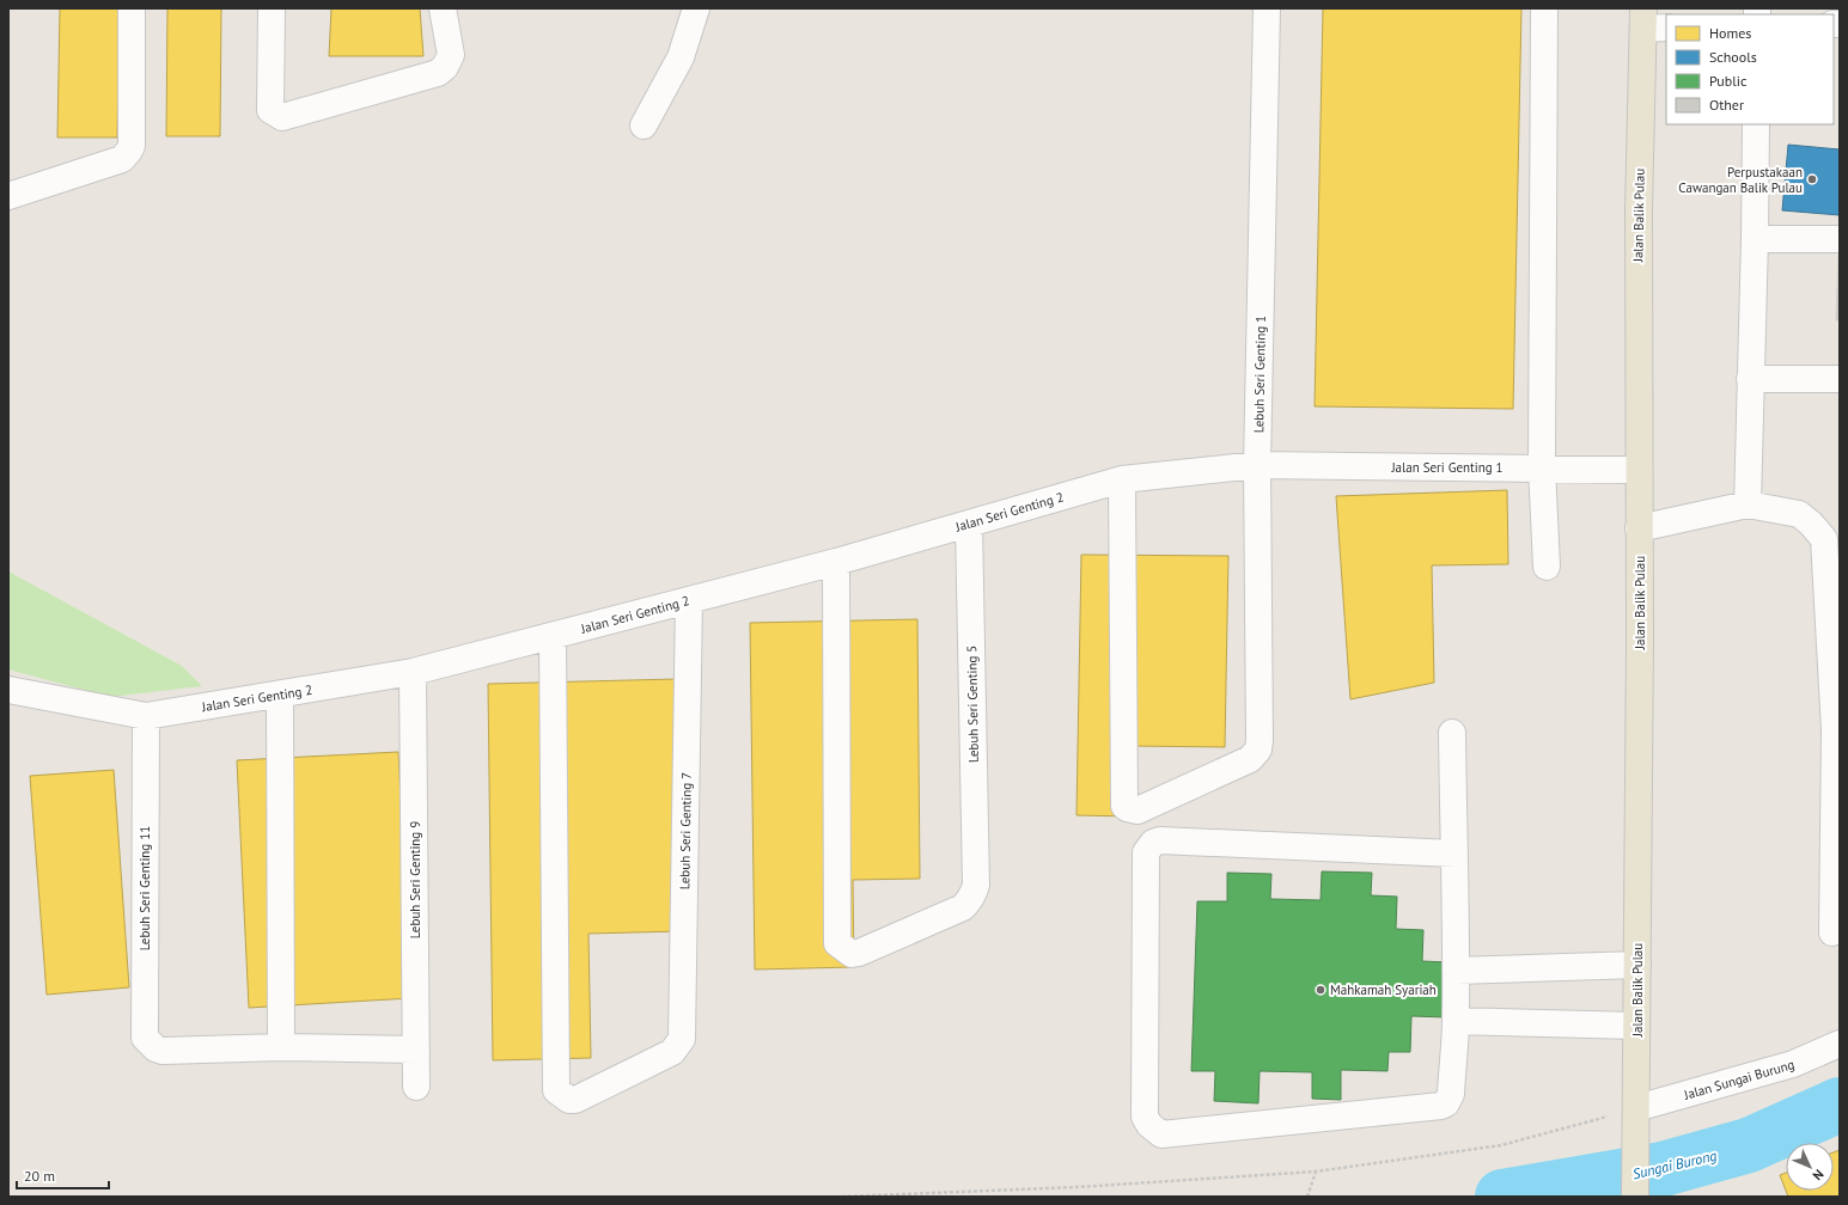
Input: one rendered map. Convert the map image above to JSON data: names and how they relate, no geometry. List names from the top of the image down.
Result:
{
  "streets": {
    "main road": ["Jalan Balik Pulau"],
    "street": [
      "Lebuh Seri Genting 1",
      "Jalan Seri Genting 1",
      "Jalan Seri Genting 2",
      "Lebuh Seri Genting 5",
      "Lebuh Seri Genting 7",
      "Lebuh Seri Genting 9",
      "Lebuh Seri Genting 11",
      "Jalan Sungai Burung"
    ]
  },
  "crossings": [
    ["Jalan Balik Pulau", "Jalan Seri Genting 1"],
    ["Jalan Balik Pulau", "Jalan Sungai Burung"],
    ["Lebuh Seri Genting 1", "Jalan Seri Genting 1"],
    ["Lebuh Seri Genting 1", "Jalan Seri Genting 2"],
    ["Jalan Seri Genting 1", "Jalan Seri Genting 2"],
    ["Jalan Seri Genting 2", "Lebuh Seri Genting 5"],
    ["Jalan Seri Genting 2", "Lebuh Seri Genting 7"],
    ["Jalan Seri Genting 2", "Lebuh Seri Genting 9"],
    ["Jalan Seri Genting 2", "Lebuh Seri Genting 11"]
  ],
  "water": ["Sungai Burong"],
  "places": ["Perpustakaan Cawangan Balik Pulau", "Mahkamah Syariah"],
  "legend": [
    "Homes",
    "Schools",
    "Public",
    "Other"
  ],
  "scale_bar": "20 m",
  "north": "bottom right"
}
